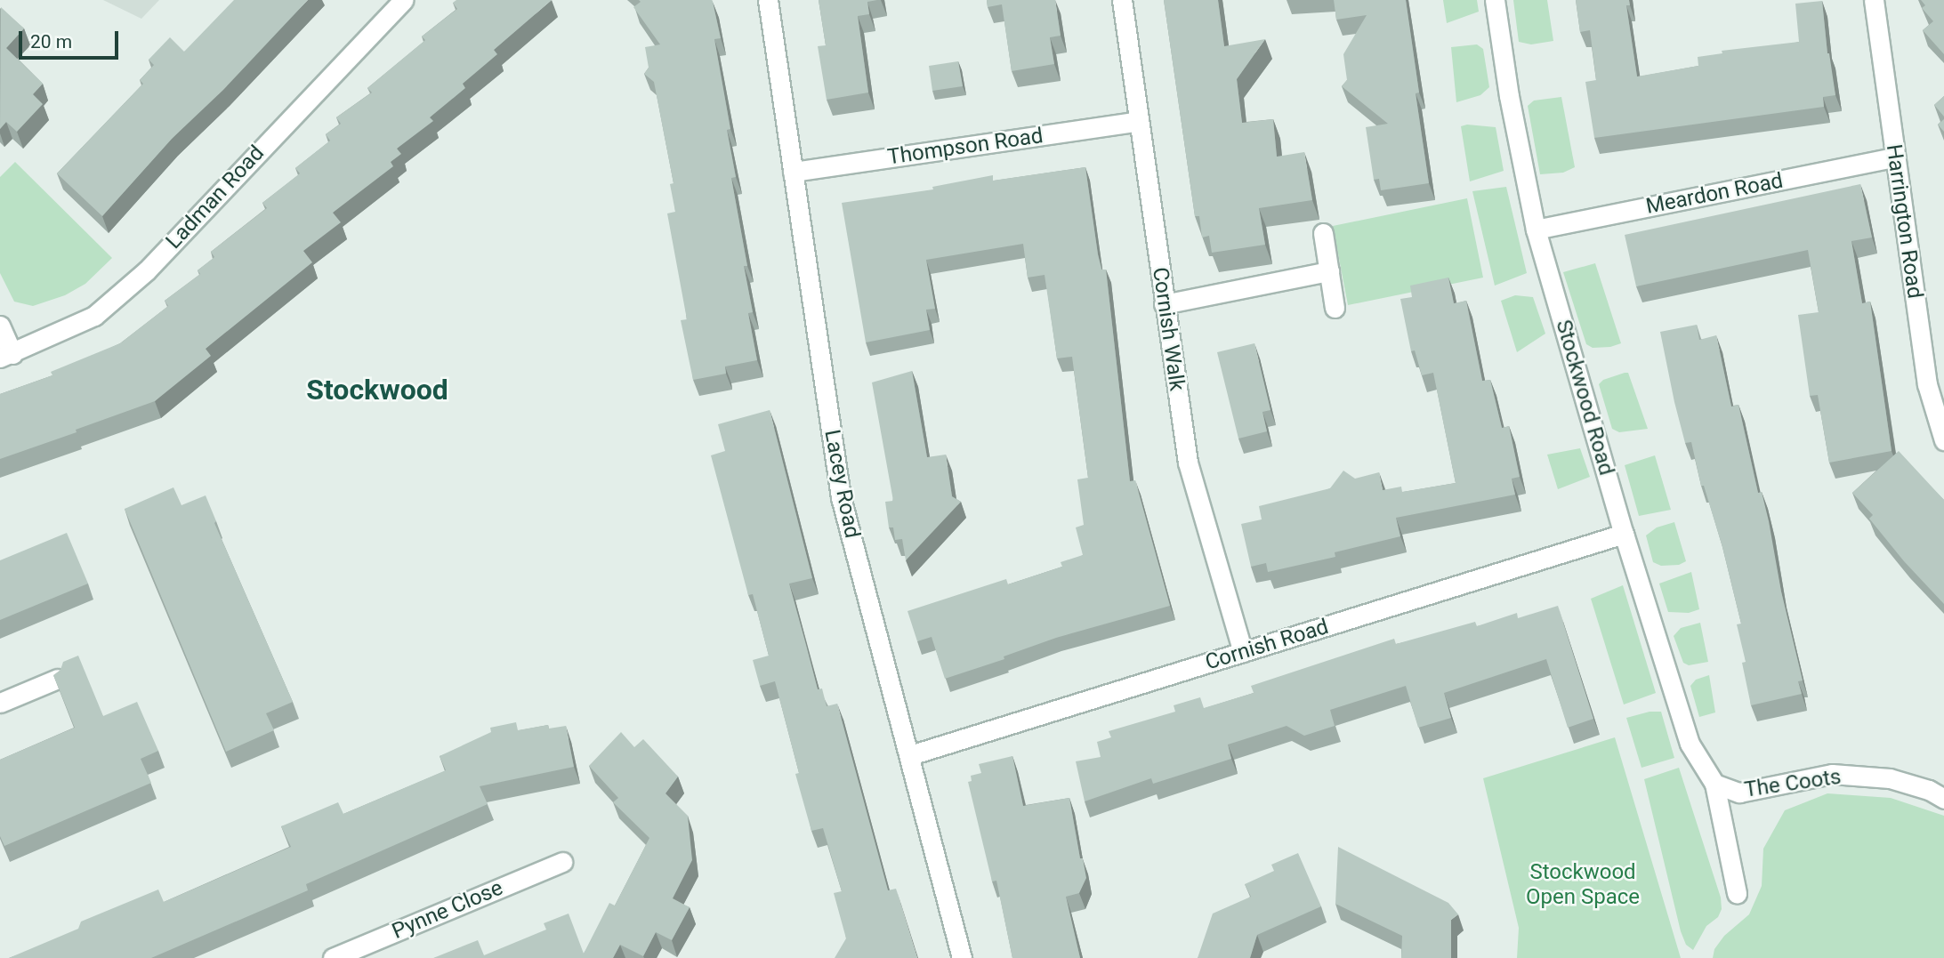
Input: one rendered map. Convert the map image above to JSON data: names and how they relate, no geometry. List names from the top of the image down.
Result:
{
  "streets": {
    "street": [
      "Thompson Road",
      "Meardon Road",
      "Ladman Road",
      "Harrington Road",
      "Cornish Walk",
      "Stockwood Road",
      "Lacey Road",
      "Cornish Road",
      "The Coots",
      "Pynne Close"
    ]
  },
  "crossings": [
    ["Thompson Road", "Cornish Walk"],
    ["Thompson Road", "Lacey Road"],
    ["Meardon Road", "Harrington Road"],
    ["Meardon Road", "Stockwood Road"],
    ["Cornish Walk", "Cornish Road"],
    ["Stockwood Road", "Cornish Road"],
    ["Stockwood Road", "The Coots"],
    ["Lacey Road", "Cornish Road"]
  ],
  "districts": ["Stockwood"],
  "parks": ["Stockwood Open Space"],
  "scale_bar": "20 m"
}
